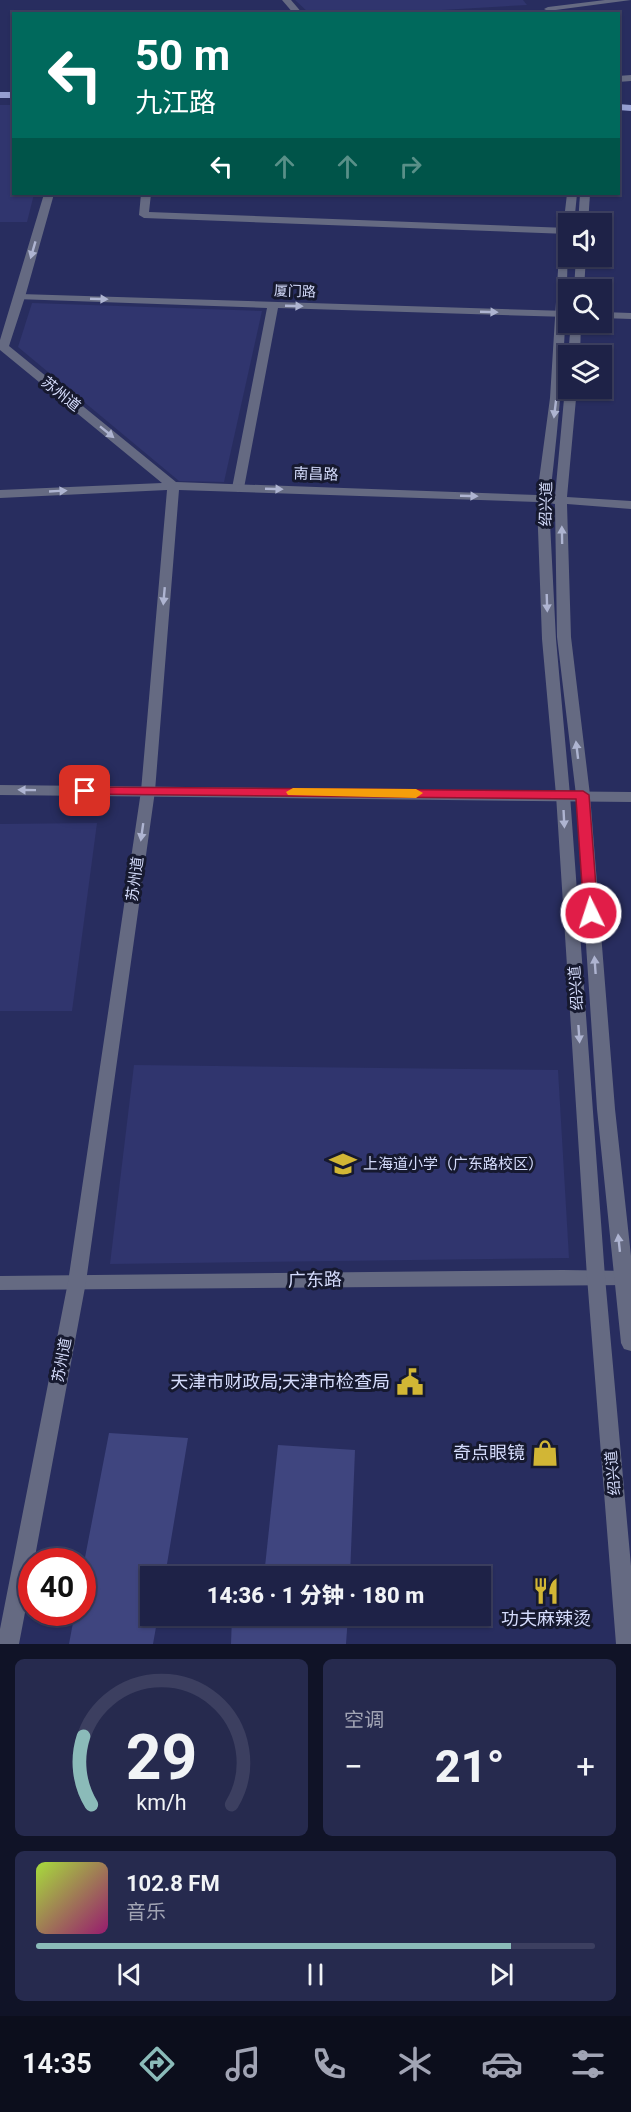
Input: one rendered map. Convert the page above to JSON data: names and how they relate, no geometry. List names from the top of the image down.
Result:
{
  "streets": {
    "street": [
      "厦门路",
      "苏州道",
      "南昌路",
      "绍兴道",
      "广东路"
    ]
  },
  "crossings": [
    ["厦门路", "苏州道"],
    ["苏州道", "南昌路"],
    ["苏州道", "广东路"],
    ["南昌路", "绍兴道"],
    ["绍兴道", "广东路"]
  ],
  "one_way": ["苏州道", "南昌路"],
  "places": {
    "school or university": ["上海道小学（广东路校区）"],
    "public building": ["天津市财政局;天津市检查局"],
    "shop": ["奇点眼镜"],
    "restaurant": ["功夫麻辣烫"]
  },
  "page": {
    "turn": ["50 m", "九江路"],
    "limit": "40",
    "trip": "14:36 · 1 分钟 · 180 m",
    "tile": "空调",
    "heat": ["−", "21°", "+"],
    "song": ["102.8 FM", "音乐"],
    "tabs": "14:35",
    "gauge": ["29", "km/h"]
  }
}
